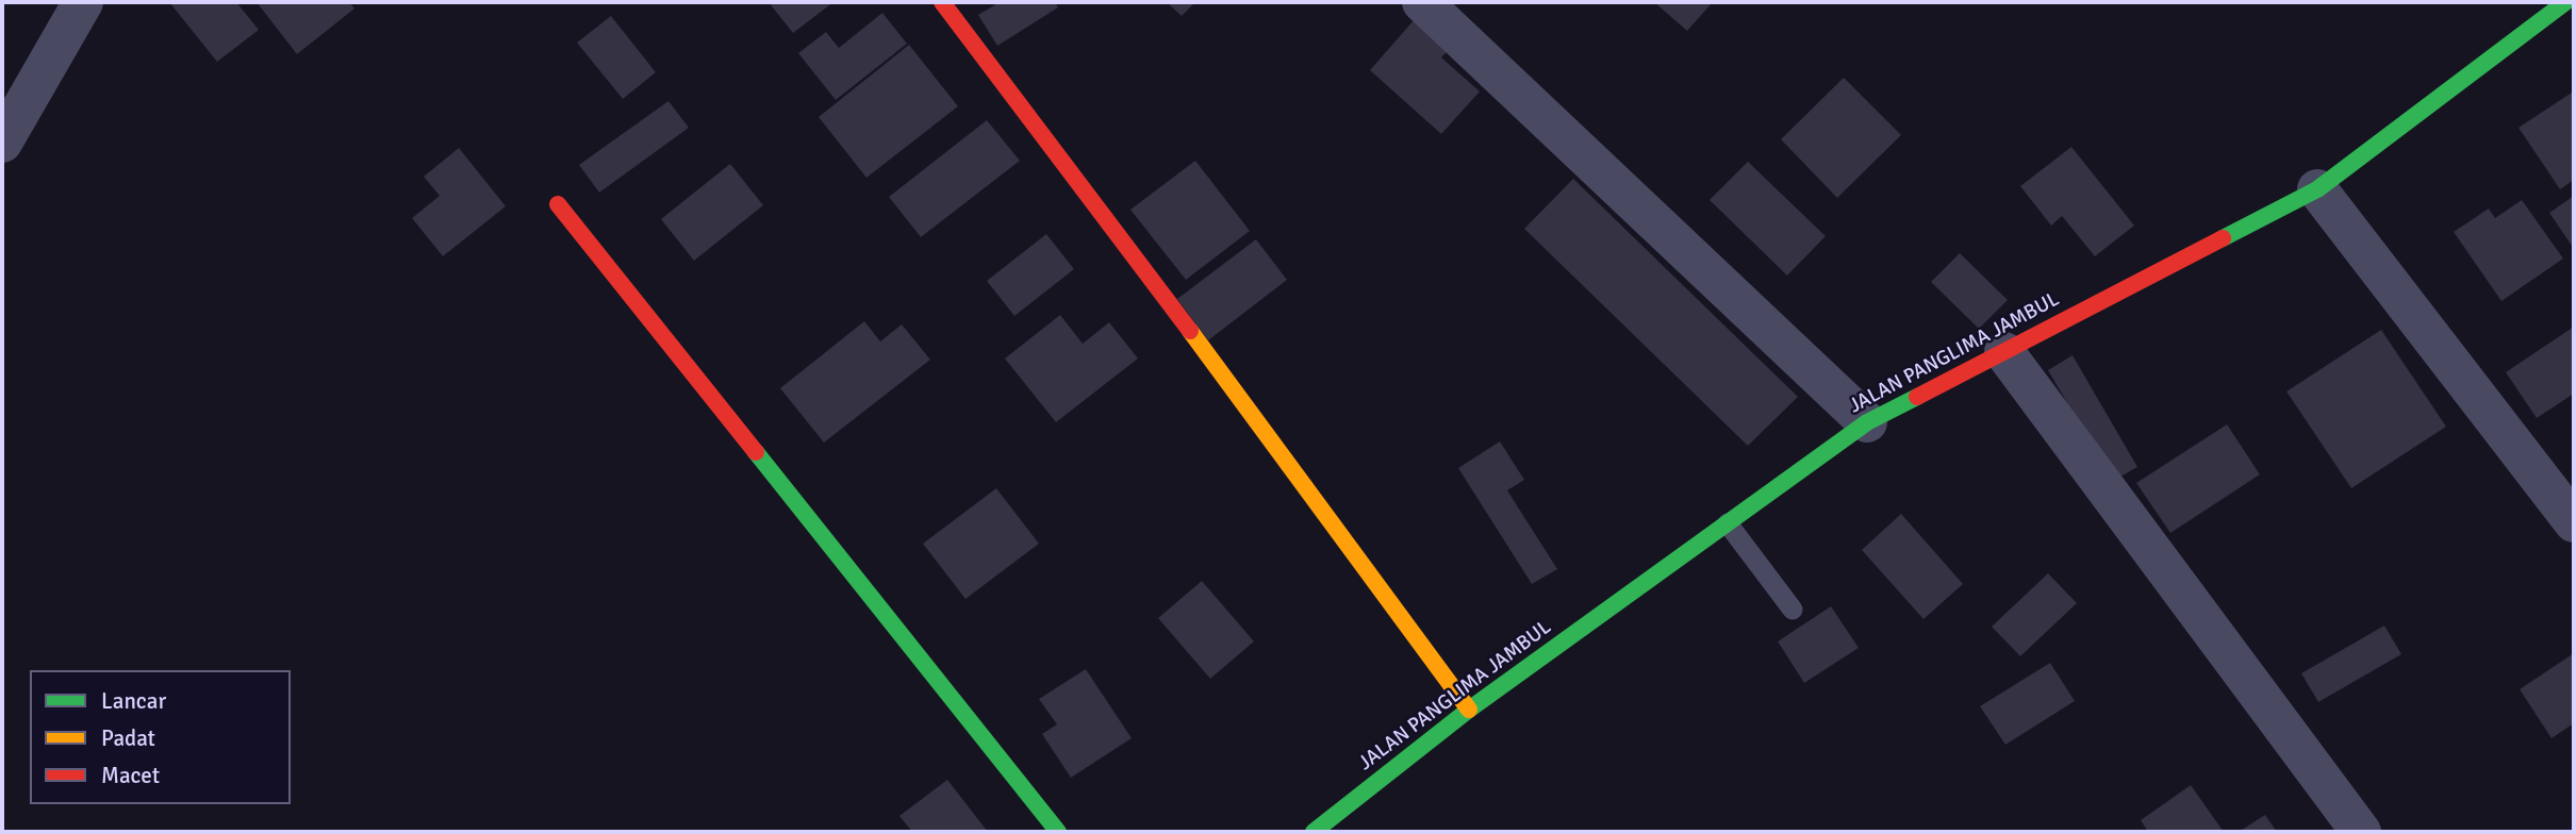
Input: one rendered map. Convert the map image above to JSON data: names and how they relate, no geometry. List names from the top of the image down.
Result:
{
  "streets": {
    "street": ["JALAN PANGLIMA JAMBUL"]
  },
  "legend": ["Lancar", "Padat", "Macet"]
}
